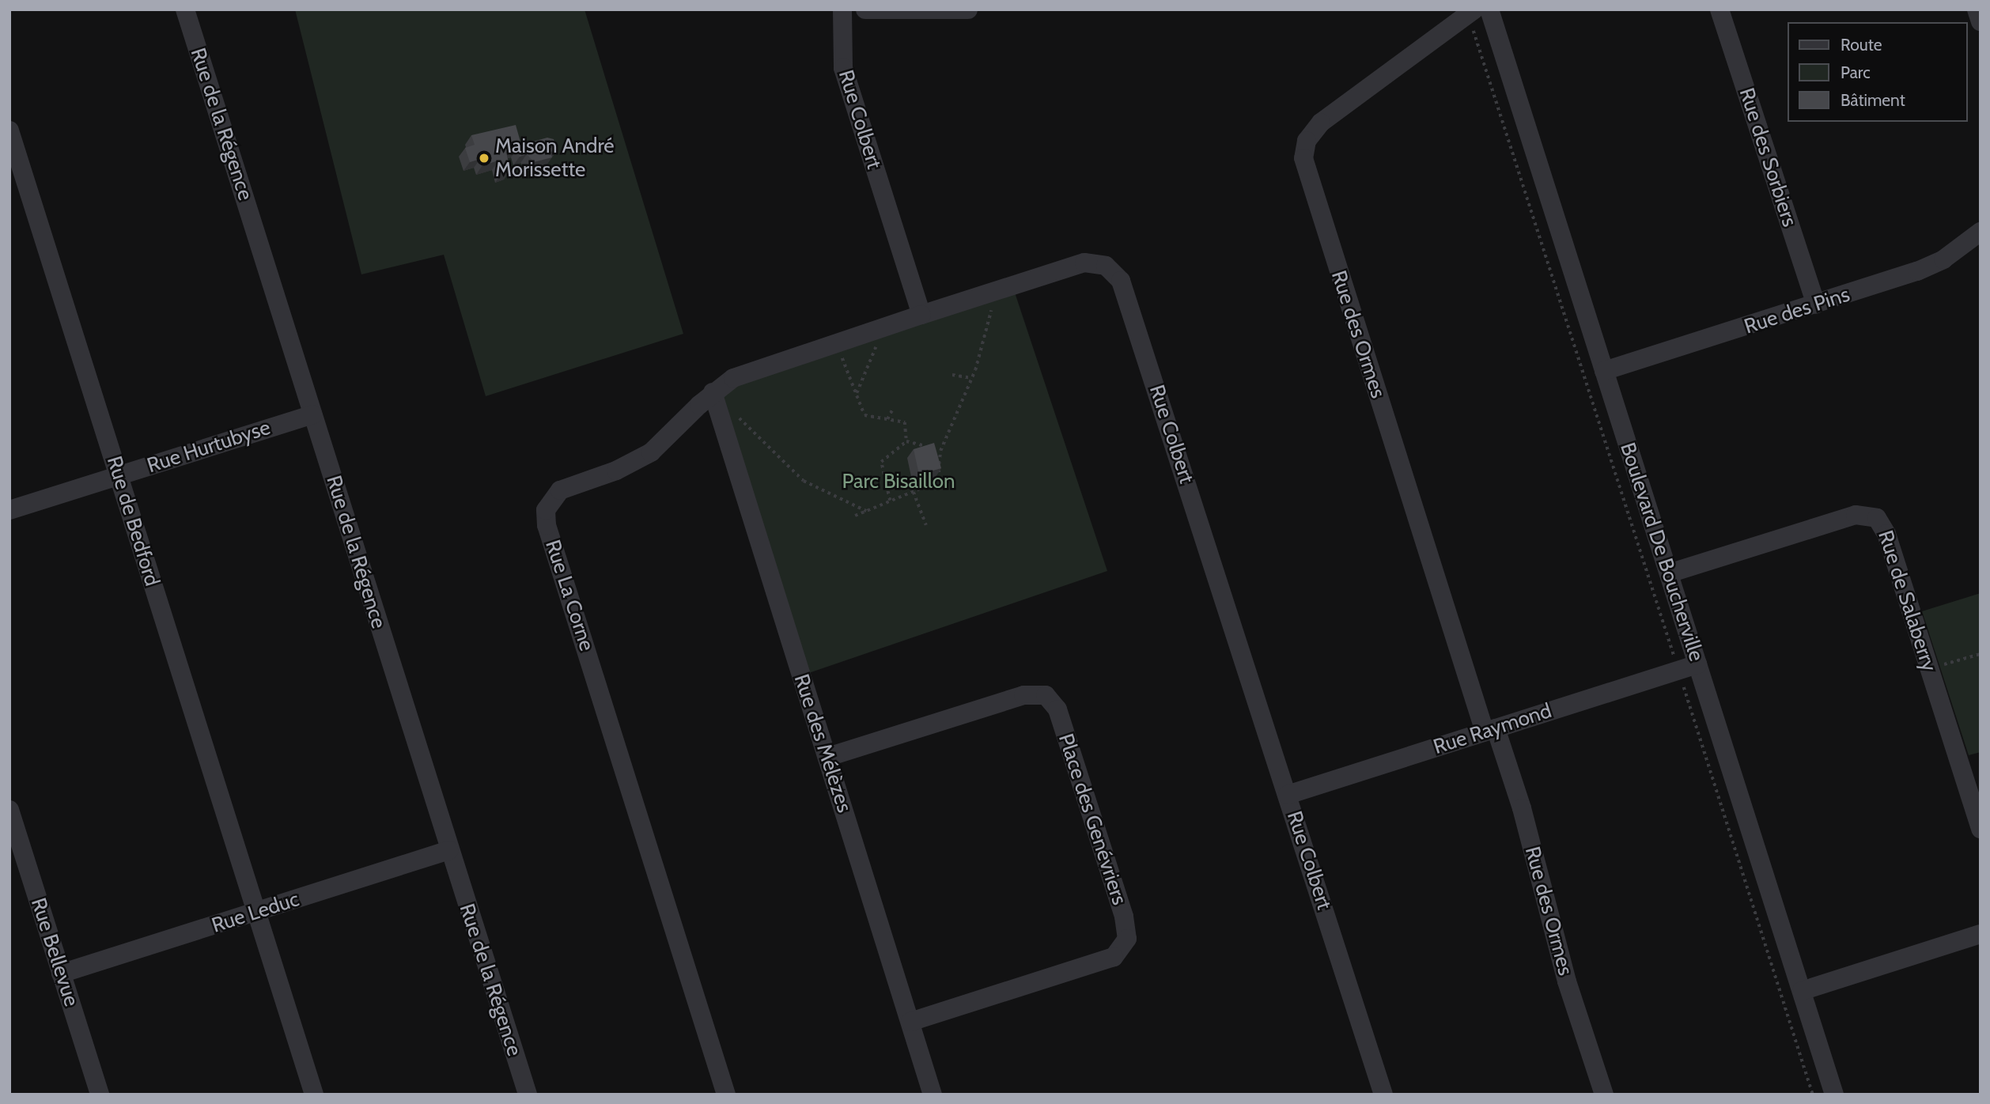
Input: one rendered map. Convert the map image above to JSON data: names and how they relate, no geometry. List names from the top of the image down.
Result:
{
  "streets": {
    "street": [
      "Rue Colbert",
      "Rue de la Régence",
      "Rue des Sorbiers",
      "Rue des Pins",
      "Rue des Ormes",
      "Rue Hurtubyse",
      "Rue de Bedford",
      "Boulevard De Boucherville",
      "Rue La Corne",
      "Rue de Salaberry",
      "Rue Raymond",
      "Rue des Mélèzes",
      "Place des Genévriers",
      "Rue Leduc",
      "Rue Bellevue"
    ]
  },
  "crossings": [
    ["Rue Colbert", "Rue La Corne"],
    ["Rue Colbert", "Rue Raymond"],
    ["Rue de la Régence", "Rue Hurtubyse"],
    ["Rue de la Régence", "Rue Leduc"],
    ["Rue des Sorbiers", "Rue des Pins"],
    ["Rue des Pins", "Boulevard De Boucherville"],
    ["Rue des Ormes", "Boulevard De Boucherville"],
    ["Rue des Ormes", "Rue Raymond"],
    ["Rue Hurtubyse", "Rue de Bedford"],
    ["Rue de Bedford", "Rue Leduc"],
    ["Boulevard De Boucherville", "Rue de Salaberry"],
    ["Boulevard De Boucherville", "Rue Raymond"],
    ["Rue La Corne", "Rue des Mélèzes"],
    ["Rue des Mélèzes", "Place des Genévriers"],
    ["Rue Leduc", "Rue Bellevue"]
  ],
  "parks": ["Parc Bisaillon"],
  "places": ["Maison André Morissette"],
  "legend": ["Route", "Parc", "Bâtiment"]
}
